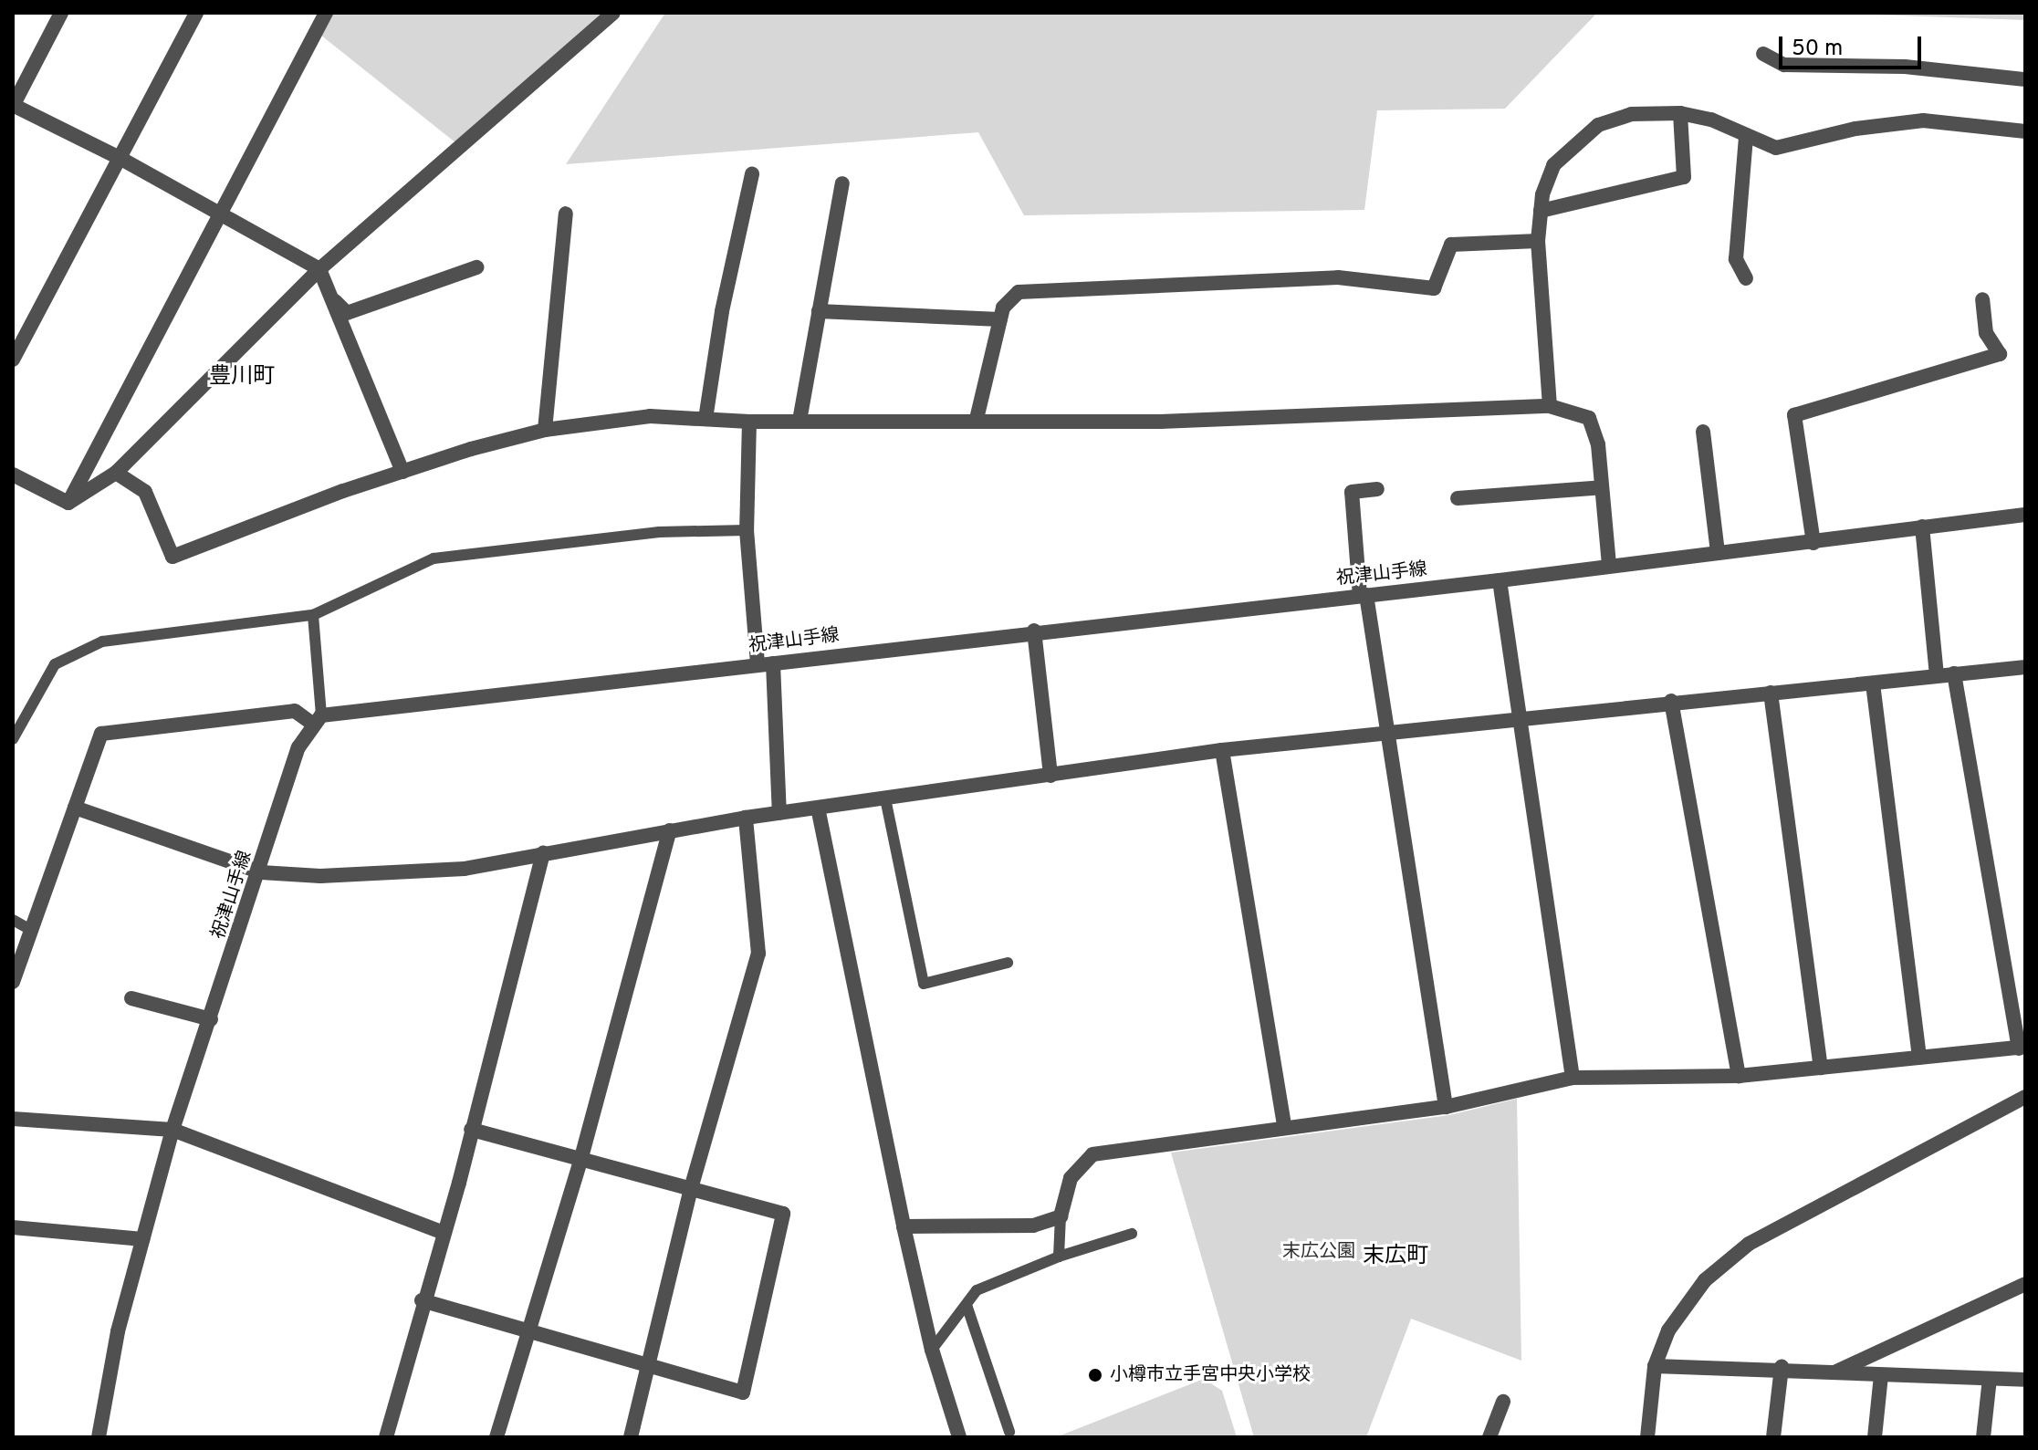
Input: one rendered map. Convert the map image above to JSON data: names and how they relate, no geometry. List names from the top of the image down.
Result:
{
  "streets": {
    "street": ["祝津山手線"]
  },
  "districts": ["豊川町", "末広町"],
  "parks": ["末広公園"],
  "places": ["小樽市立手宮中央小学校"],
  "scale_bar": "50 m"
}
